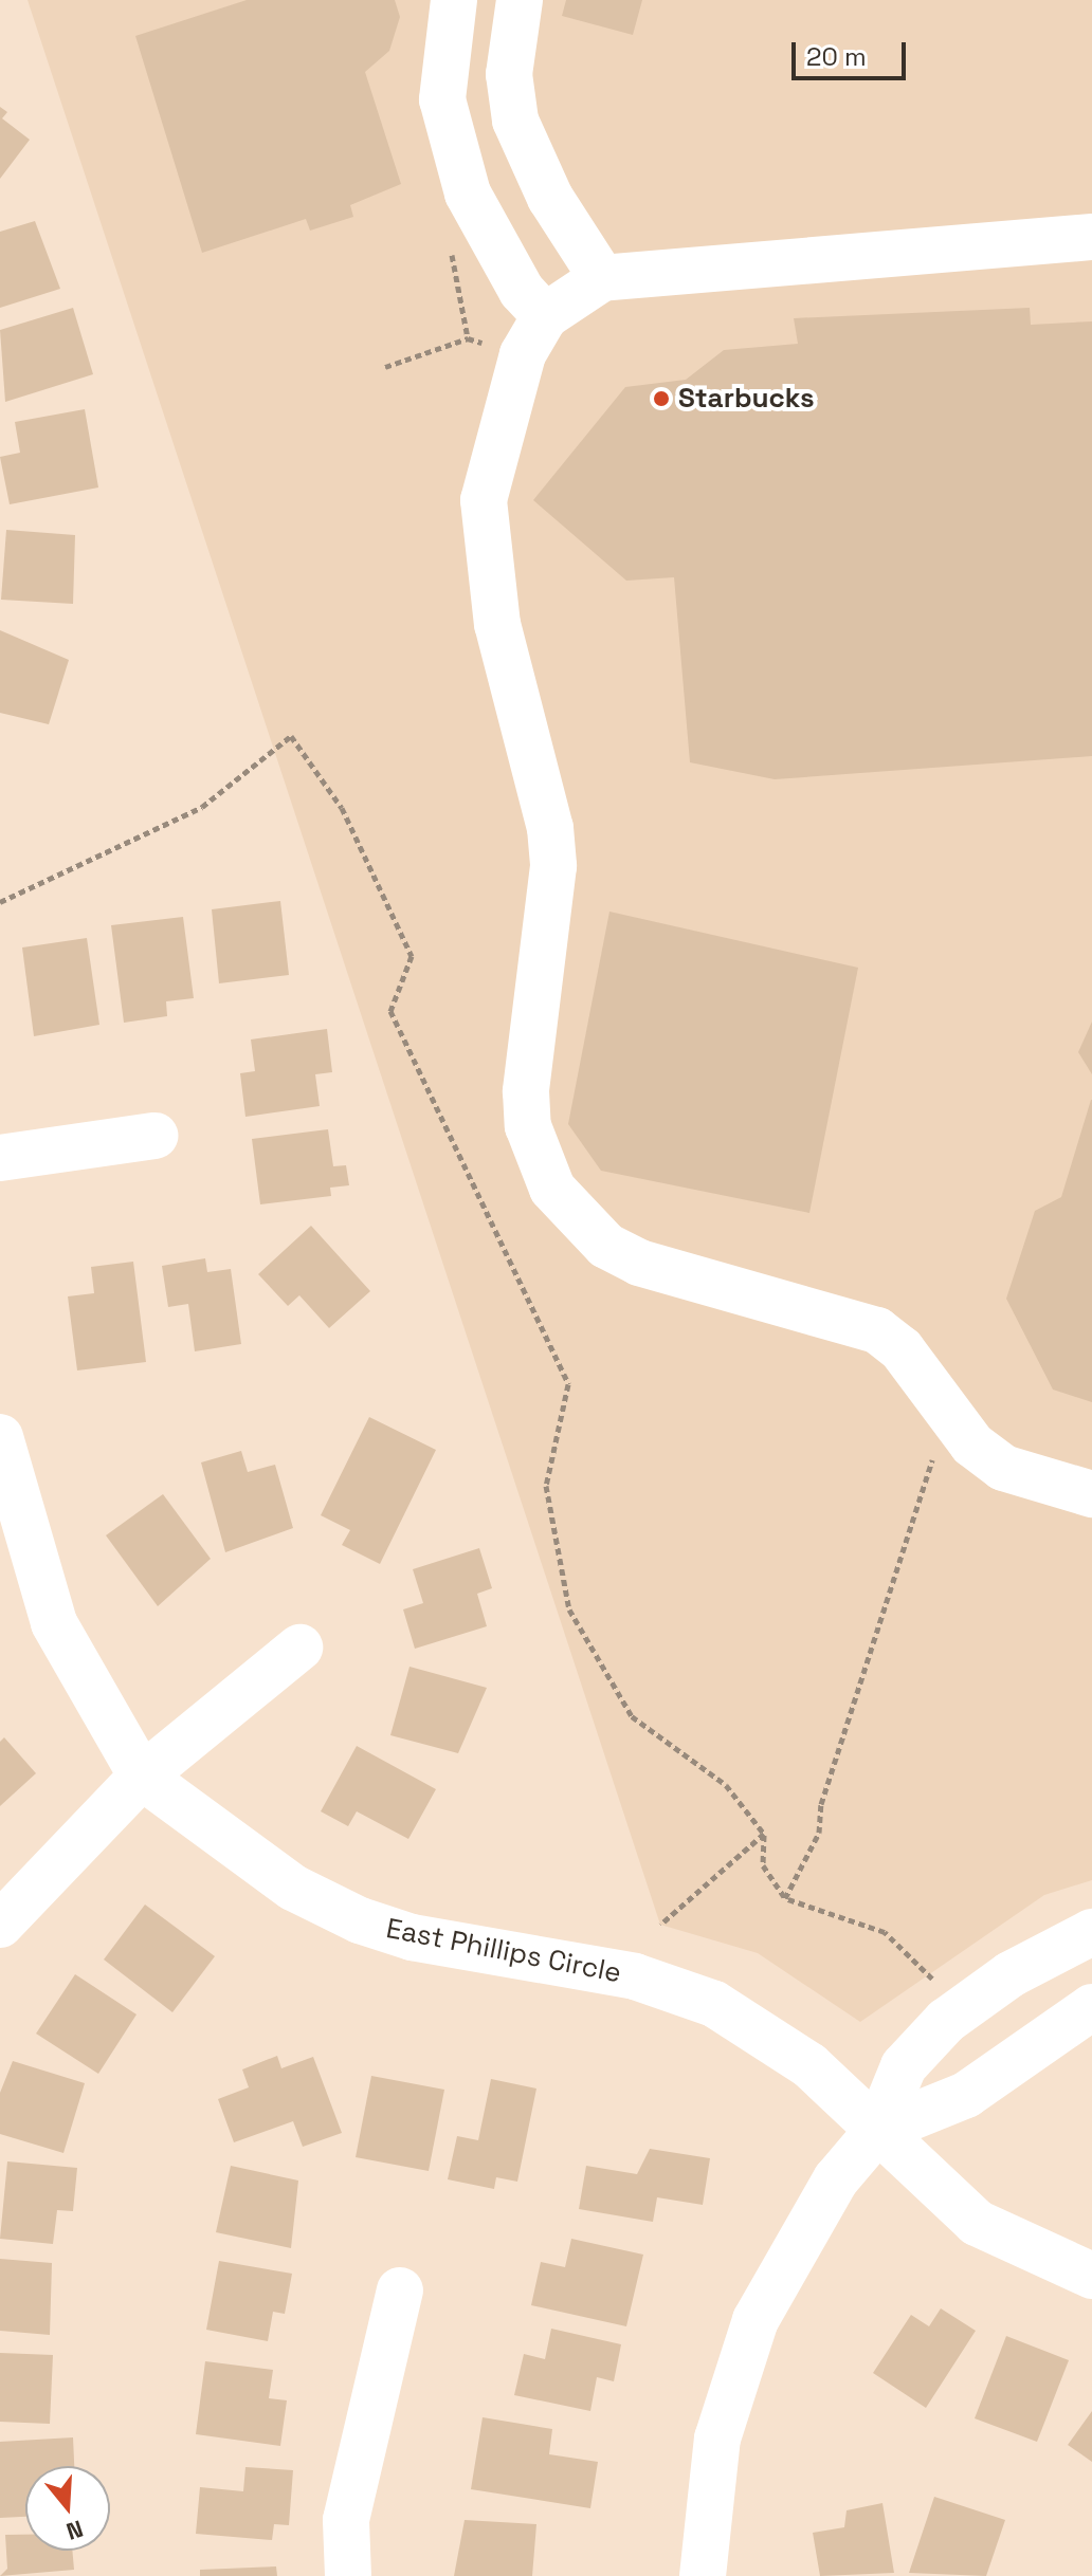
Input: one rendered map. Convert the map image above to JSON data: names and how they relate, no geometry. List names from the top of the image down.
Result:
{
  "streets": {
    "street": ["East Phillips Circle"]
  },
  "places": ["Starbucks"],
  "scale_bar": "20 m",
  "north": "bottom"
}
